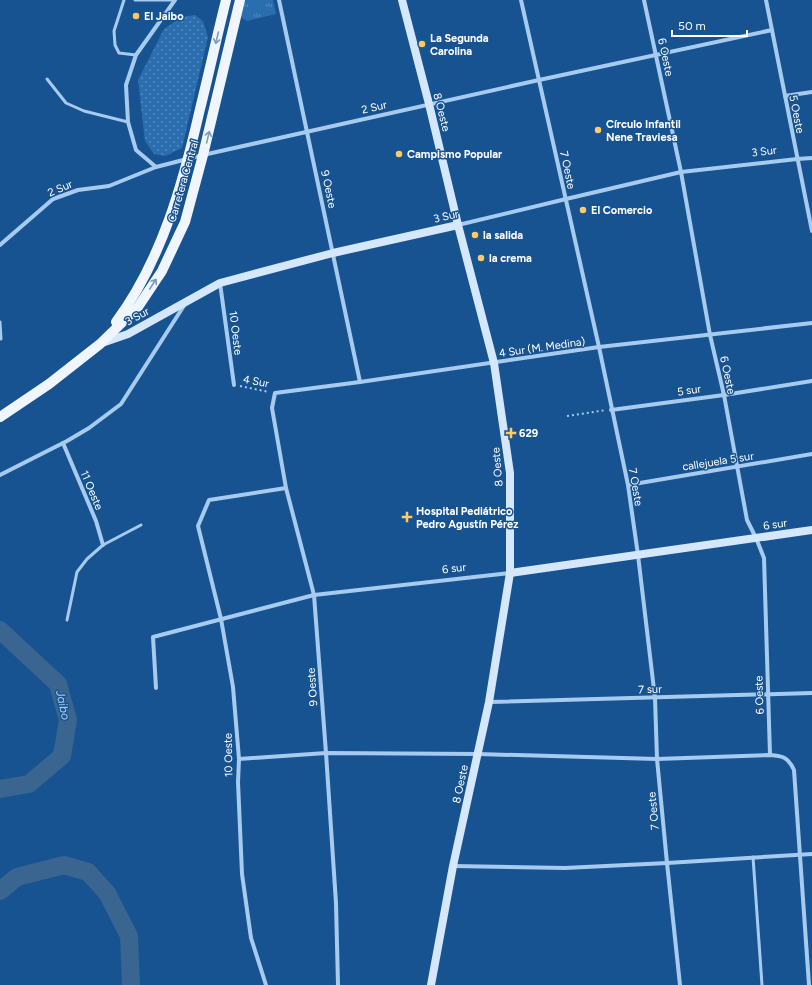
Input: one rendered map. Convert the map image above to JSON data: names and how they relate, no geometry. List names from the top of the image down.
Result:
{
  "streets": {
    "main road": [
      "8 Oeste",
      "3 Sur",
      "Carretera Central",
      "6 sur"
    ],
    "street": [
      "6 Oeste",
      "2 Sur",
      "5 Oeste",
      "7 Oeste",
      "9 Oeste",
      "10 Oeste",
      "4 Sur (M. Medina)",
      "5 sur",
      "callejuela 5 sur",
      "11 Oeste",
      "7 sur"
    ],
    "path": ["4 Sur"]
  },
  "crossings": [
    ["6 Oeste", "2 Sur"],
    ["6 Oeste", "3 Sur"],
    ["6 Oeste", "4 Sur (M. Medina)"],
    ["6 Oeste", "5 sur"],
    ["6 Oeste", "callejuela 5 sur"],
    ["6 Oeste", "6 sur"],
    ["6 Oeste", "7 sur"],
    ["2 Sur", "8 Oeste"],
    ["2 Sur", "5 Oeste"],
    ["2 Sur", "7 Oeste"],
    ["2 Sur", "Carretera Central"],
    ["2 Sur", "9 Oeste"],
    ["8 Oeste", "3 Sur"],
    ["8 Oeste", "4 Sur (M. Medina)"],
    ["8 Oeste", "6 sur"],
    ["8 Oeste", "7 sur"],
    ["5 Oeste", "3 Sur"],
    ["3 Sur", "7 Oeste"],
    ["3 Sur", "Carretera Central"],
    ["3 Sur", "9 Oeste"],
    ["3 Sur", "10 Oeste"],
    ["7 Oeste", "4 Sur (M. Medina)"],
    ["7 Oeste", "5 sur"],
    ["7 Oeste", "callejuela 5 sur"],
    ["7 Oeste", "6 sur"],
    ["7 Oeste", "7 sur"],
    ["9 Oeste", "10 Oeste"],
    ["9 Oeste", "4 Sur (M. Medina)"],
    ["9 Oeste", "4 Sur"],
    ["9 Oeste", "6 sur"],
    ["10 Oeste", "4 Sur"],
    ["10 Oeste", "6 sur"],
    ["4 Sur (M. Medina)", "4 Sur"]
  ],
  "water": ["Jaibo"],
  "places": {
    "other": [
      "El Jaibo",
      "La Segunda Carolina",
      "Círculo Infantil Nene Traviesa",
      "Campismo Popular",
      "El Comercio",
      "la salida",
      "la crema"
    ],
    "health": ["629", "Hospital Pediátrico Pedro Agustín Pérez"]
  },
  "scale_bar": "50 m"
}
